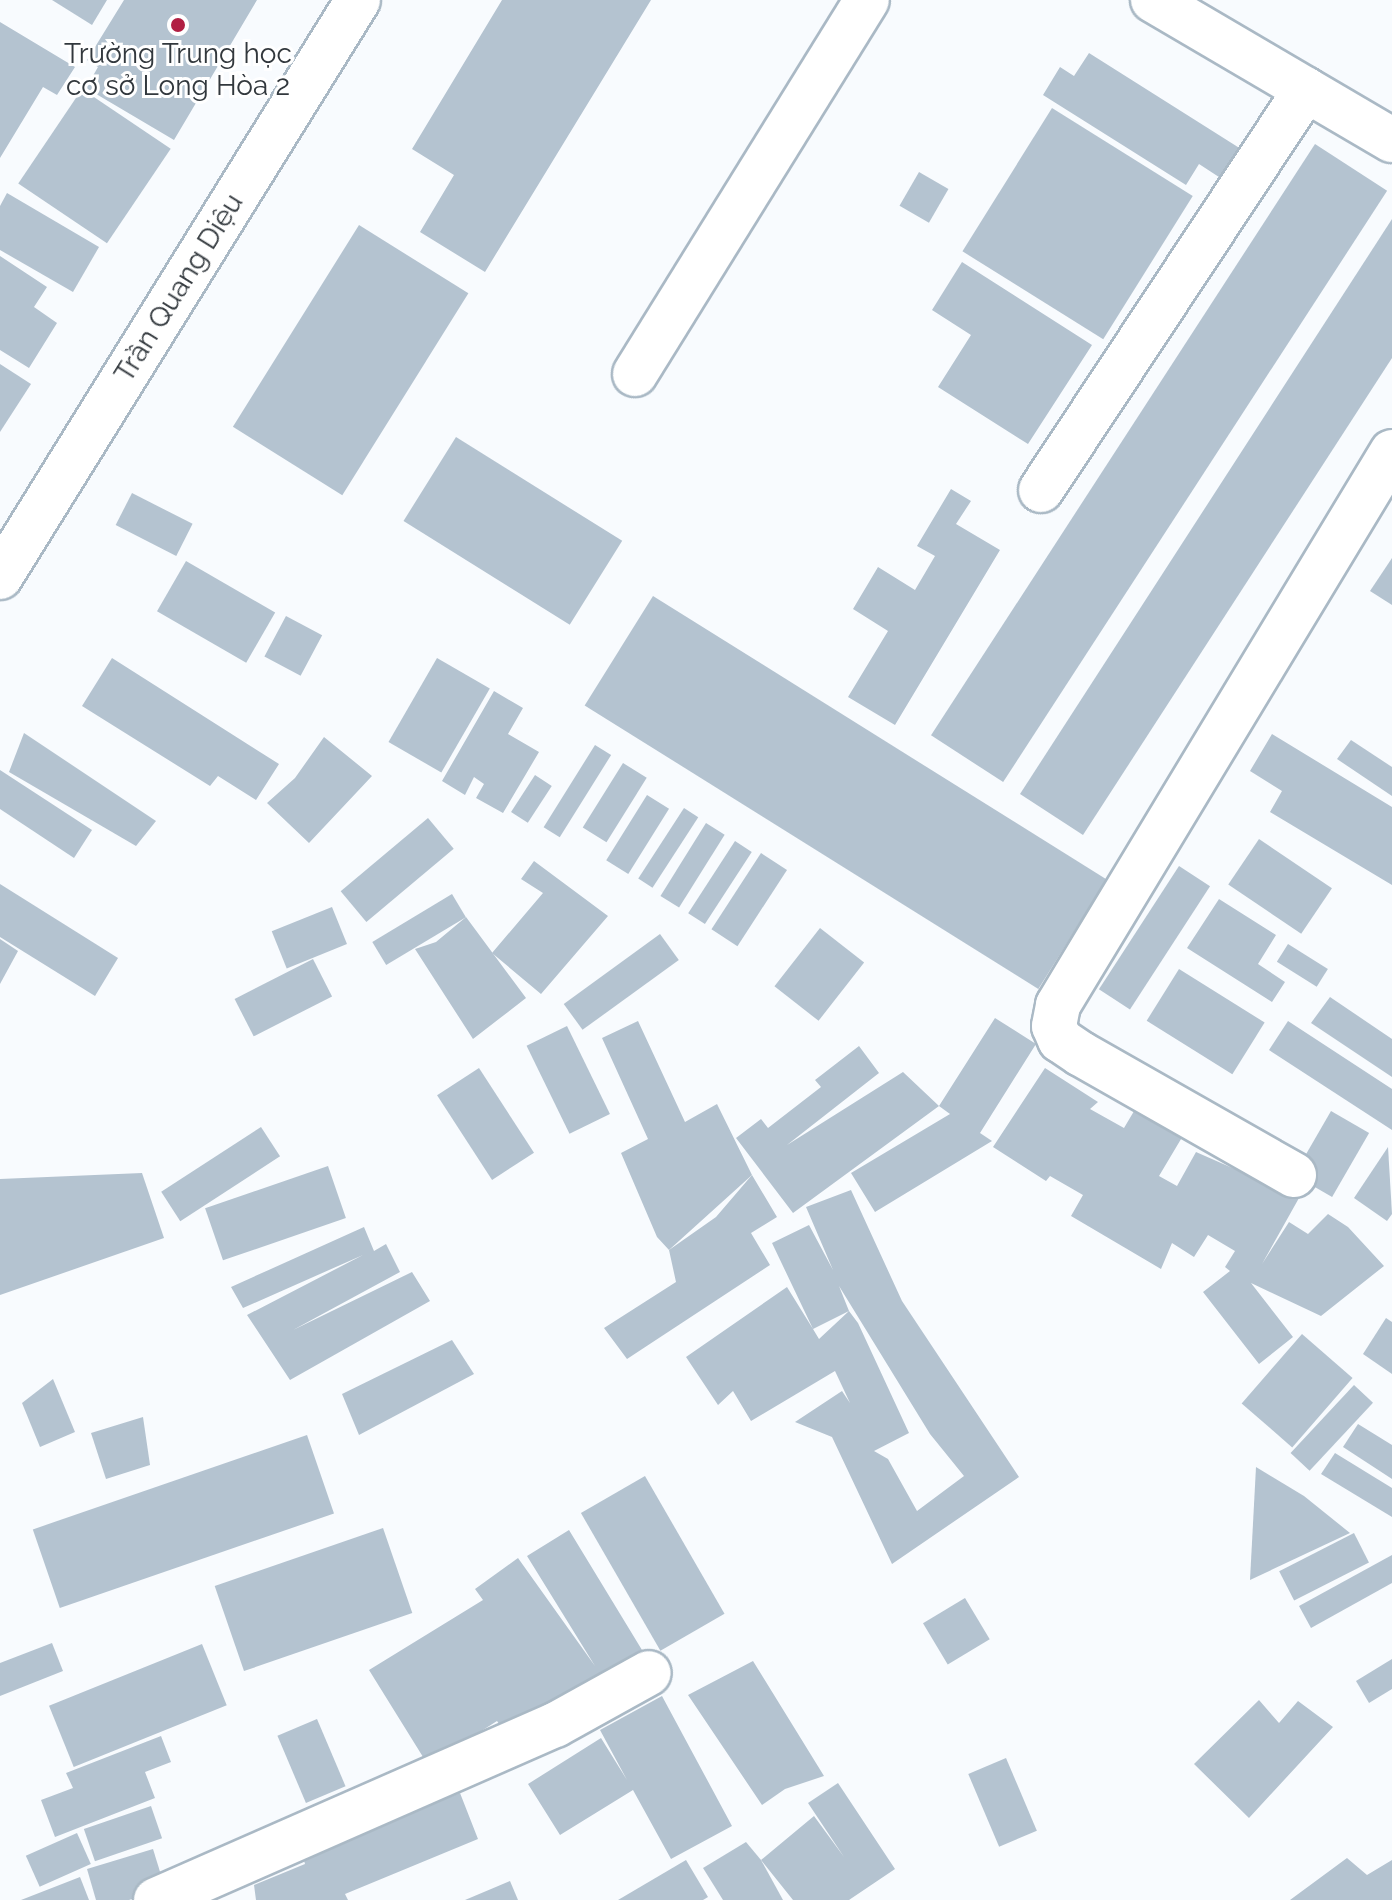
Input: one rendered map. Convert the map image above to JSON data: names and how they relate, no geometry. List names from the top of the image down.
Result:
{
  "streets": {
    "street": ["Trần Quang Diệu"]
  },
  "places": ["Trường Trung học cơ sở Long Hòa 2"]
}
